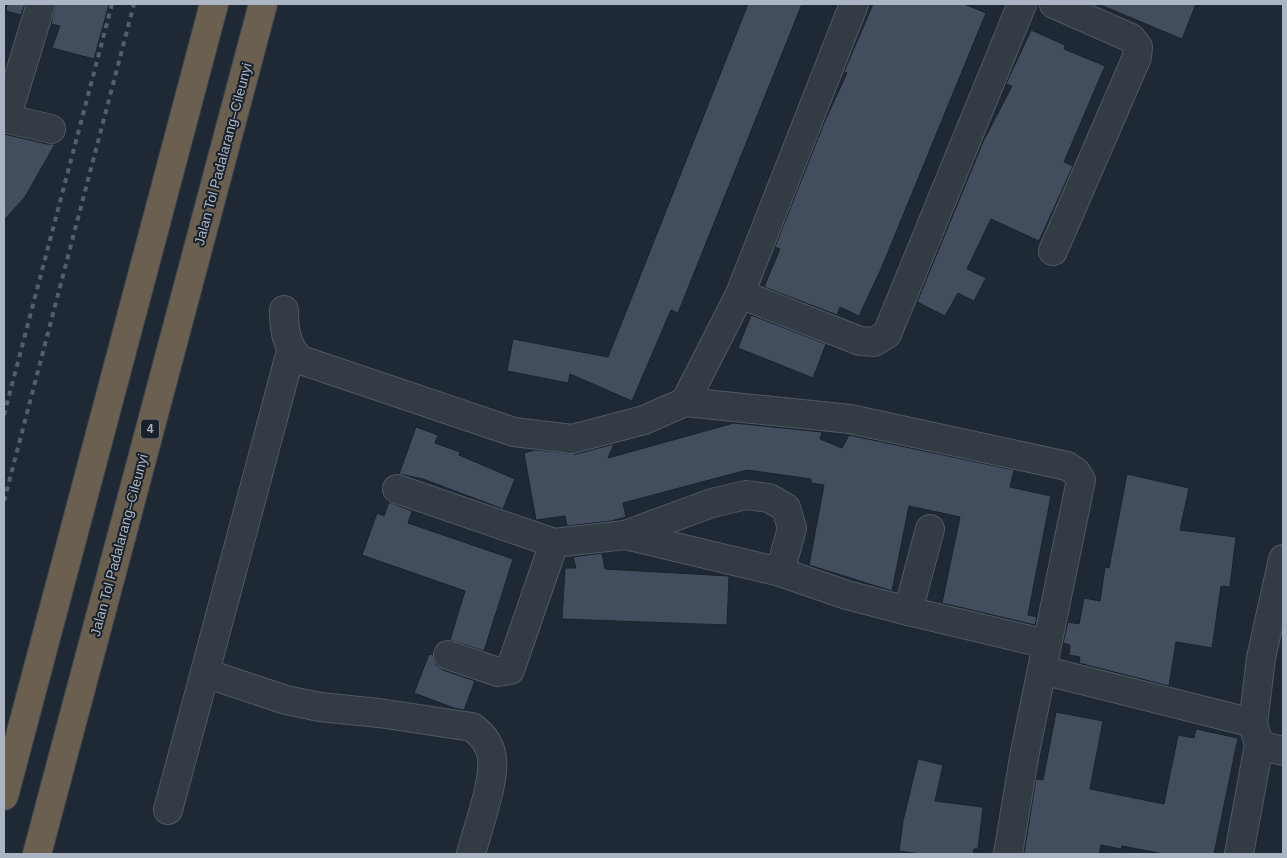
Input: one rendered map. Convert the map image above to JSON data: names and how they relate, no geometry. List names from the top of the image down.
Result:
{
  "streets": {
    "highway": ["Jalan Tol Padalarang–Cileunyi", "4"]
  }
}
